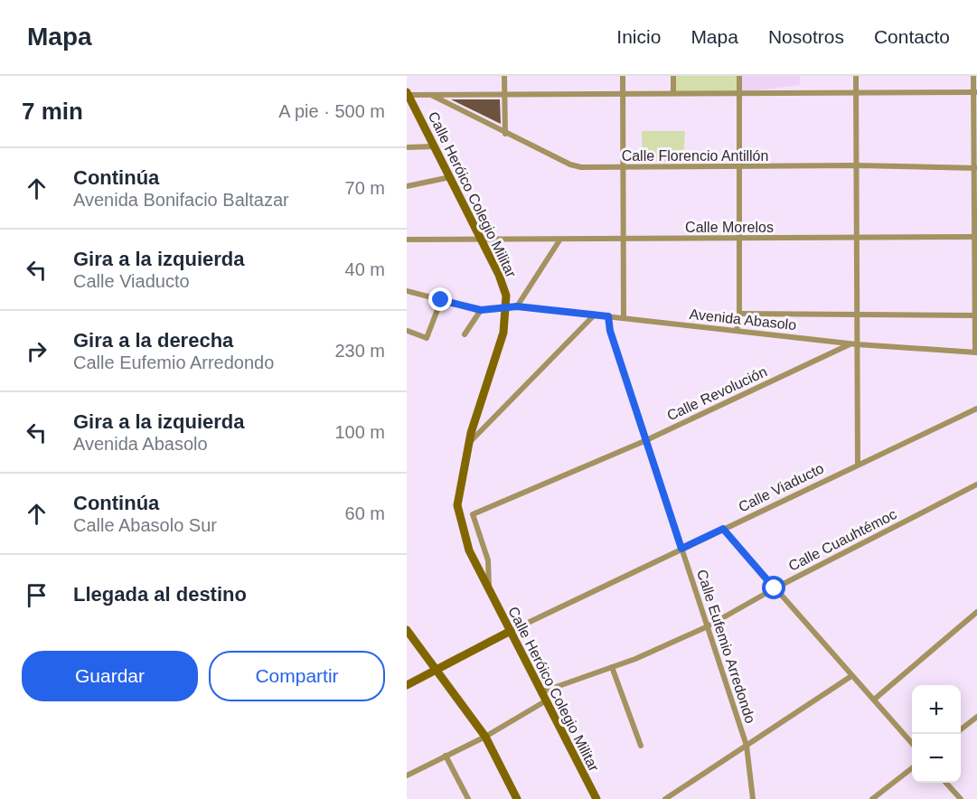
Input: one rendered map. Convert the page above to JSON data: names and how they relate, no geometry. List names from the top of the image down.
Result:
{
  "streets": {
    "main road": ["Calle Heróico Colegio Militar"],
    "street": [
      "Calle Florencio Antillón",
      "Calle Morelos",
      "Avenida Abasolo",
      "Calle Revolución",
      "Calle Viaducto",
      "Calle Cuauhtémoc",
      "Calle Eufemio Arredondo"
    ]
  },
  "crossings": [
    ["Calle Heróico Colegio Militar", "Calle Morelos"],
    ["Calle Heróico Colegio Militar", "Avenida Abasolo"],
    ["Calle Heróico Colegio Militar", "Calle Revolución"],
    ["Calle Heróico Colegio Militar", "Calle Viaducto"],
    ["Calle Heróico Colegio Militar", "Calle Cuauhtémoc"],
    ["Avenida Abasolo", "Calle Revolución"],
    ["Avenida Abasolo", "Calle Eufemio Arredondo"],
    ["Calle Revolución", "Calle Eufemio Arredondo"],
    ["Calle Viaducto", "Calle Eufemio Arredondo"],
    ["Calle Cuauhtémoc", "Calle Eufemio Arredondo"]
  ],
  "page": {
    "header": "Mapa",
    "nav": [
      "Inicio",
      "Mapa",
      "Nosotros",
      "Contacto"
    ],
    "heading": ["7 min", "A pie · 500 m"],
    "list": [
      ["Continúa", "Avenida Bonifacio Baltazar", "70 m"],
      ["Gira a la izquierda", "Calle Viaducto", "40 m"],
      ["Gira a la derecha", "Calle Eufemio Arredondo", "230 m"],
      ["Gira a la izquierda", "Avenida Abasolo", "100 m"],
      ["Continúa", "Calle Abasolo Sur", "60 m"],
      "Llegada al destino"
    ],
    "buttons": ["Guardar", "Compartir"],
    "map_buttons": ["+", "−"]
  }
}
